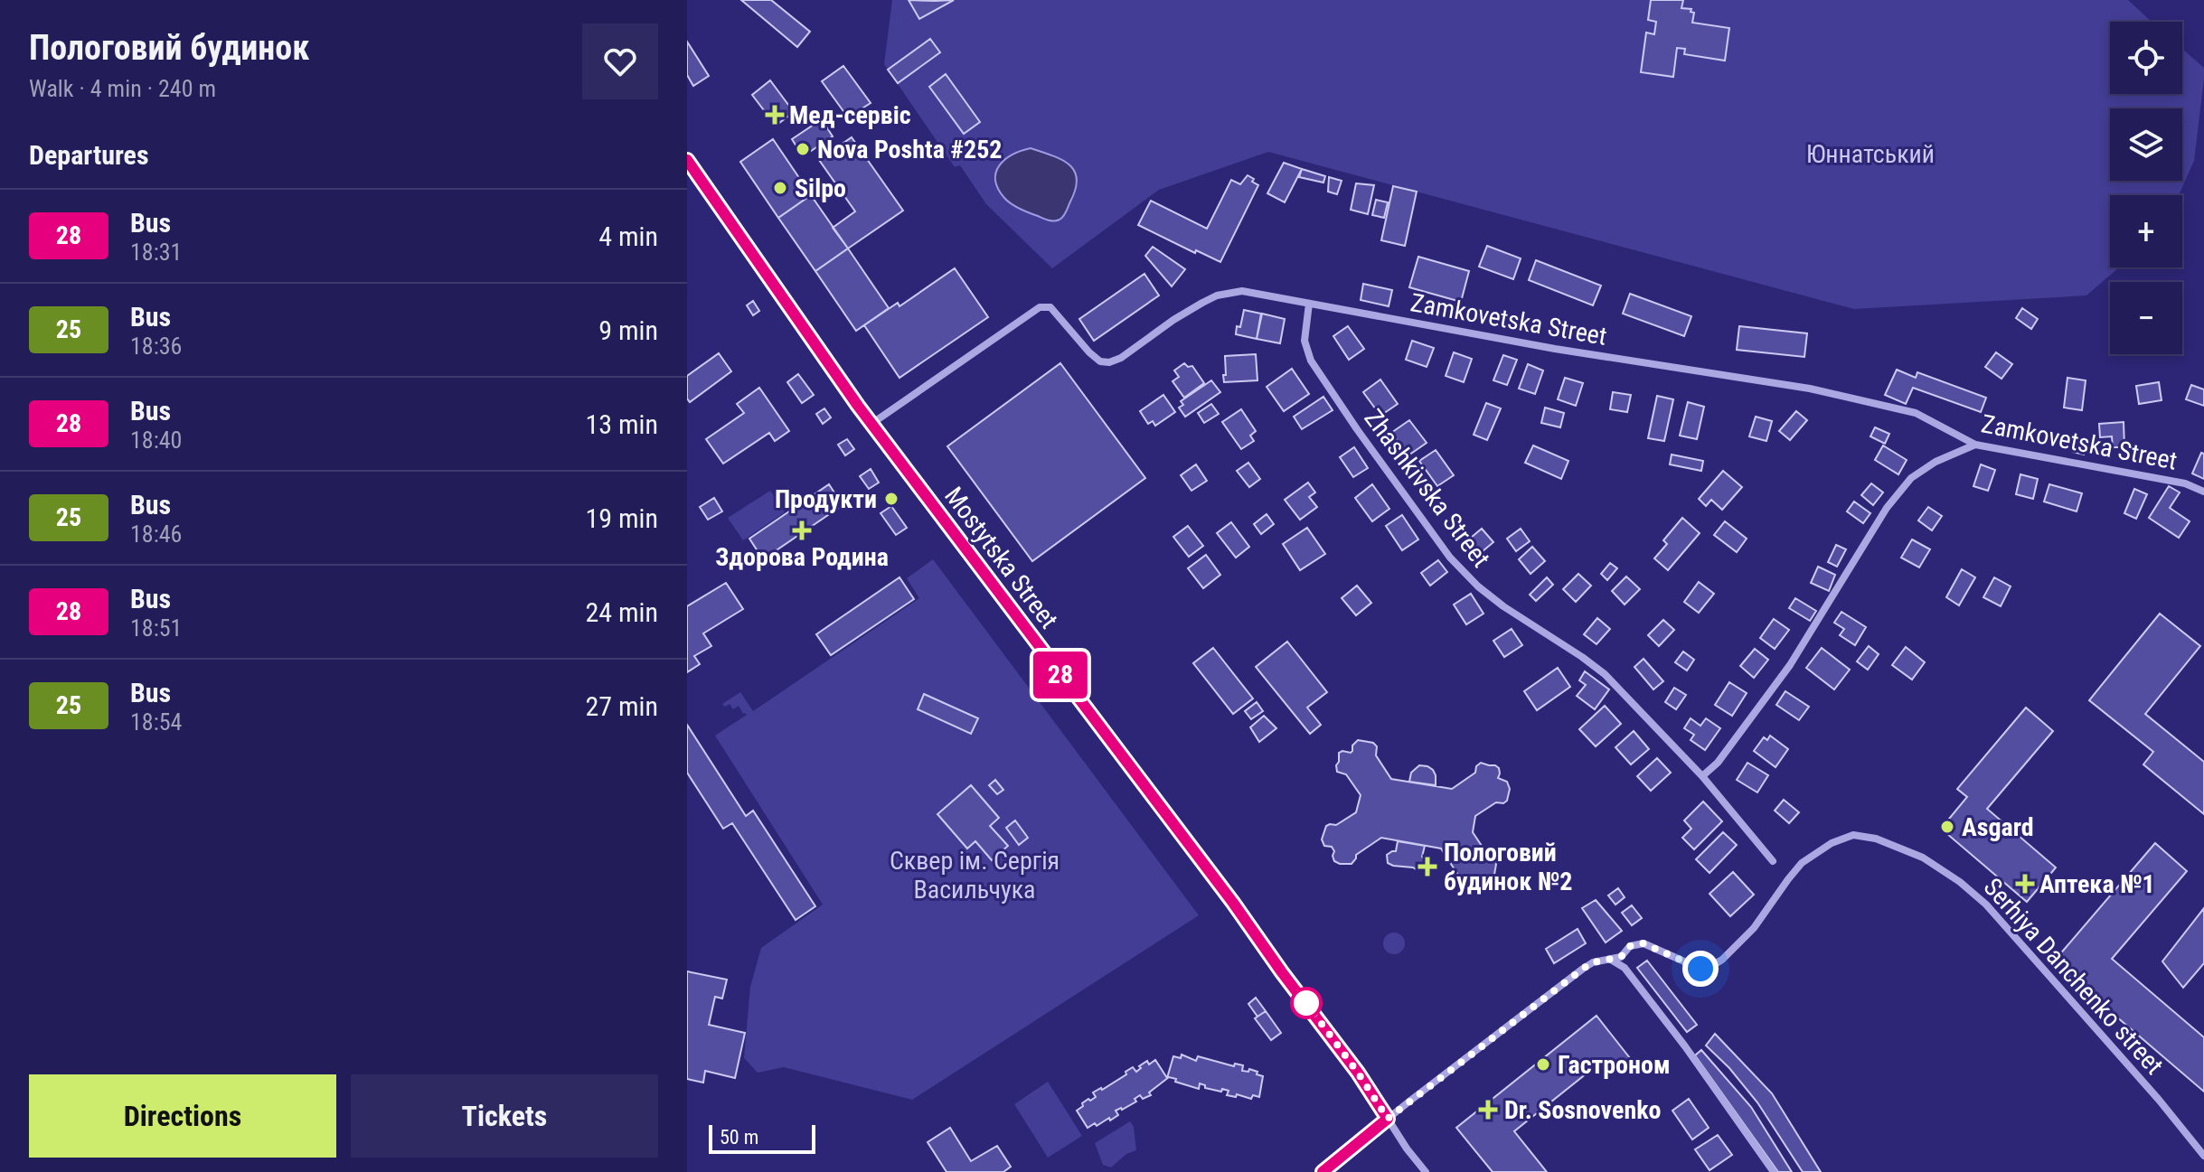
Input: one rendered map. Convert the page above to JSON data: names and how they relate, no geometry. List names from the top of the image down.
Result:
{
  "streets": {
    "street": [
      "Zamkovetska Street",
      "Zhashkivska Street",
      "Mostytska Street",
      "Serhiya Danchenko street"
    ]
  },
  "crossings": [
    ["Zamkovetska Street", "Zhashkivska Street"],
    ["Zamkovetska Street", "Mostytska Street"]
  ],
  "parks": ["Юннатський", "Сквер ім. Сергія Васильчука"],
  "places": {
    "health": [
      "Мед-сервіс",
      "Здорова Родина",
      "Пологовий будинок №2",
      "Аптека №1",
      "Dr. Sosnovenko"
    ],
    "other": [
      "Nova Poshta #252",
      "Silpo",
      "Продукти",
      "Asgard",
      "Гастроном"
    ]
  },
  "lines": ["bus line 28"],
  "scale_bar": "50 m",
  "page": {
    "heading": [
      ["Пологовий будинок", "Walk · 4 min · 240 m"],
      "Departures"
    ],
    "on_map": "28",
    "map_buttons": ["+", "−"],
    "list": [
      {
        "mark": "28",
        "name": "Bus",
        "note": "18:31",
        "value": "4 min"
      },
      {
        "mark": "25",
        "name": "Bus",
        "note": "18:36",
        "value": "9 min"
      },
      {
        "mark": "28",
        "name": "Bus",
        "note": "18:40",
        "value": "13 min"
      },
      {
        "mark": "25",
        "name": "Bus",
        "note": "18:46",
        "value": "19 min"
      },
      {
        "mark": "28",
        "name": "Bus",
        "note": "18:51",
        "value": "24 min"
      },
      {
        "mark": "25",
        "name": "Bus",
        "note": "18:54",
        "value": "27 min"
      }
    ],
    "buttons": ["Directions", "Tickets"],
    "scale": "50 m"
  }
}
